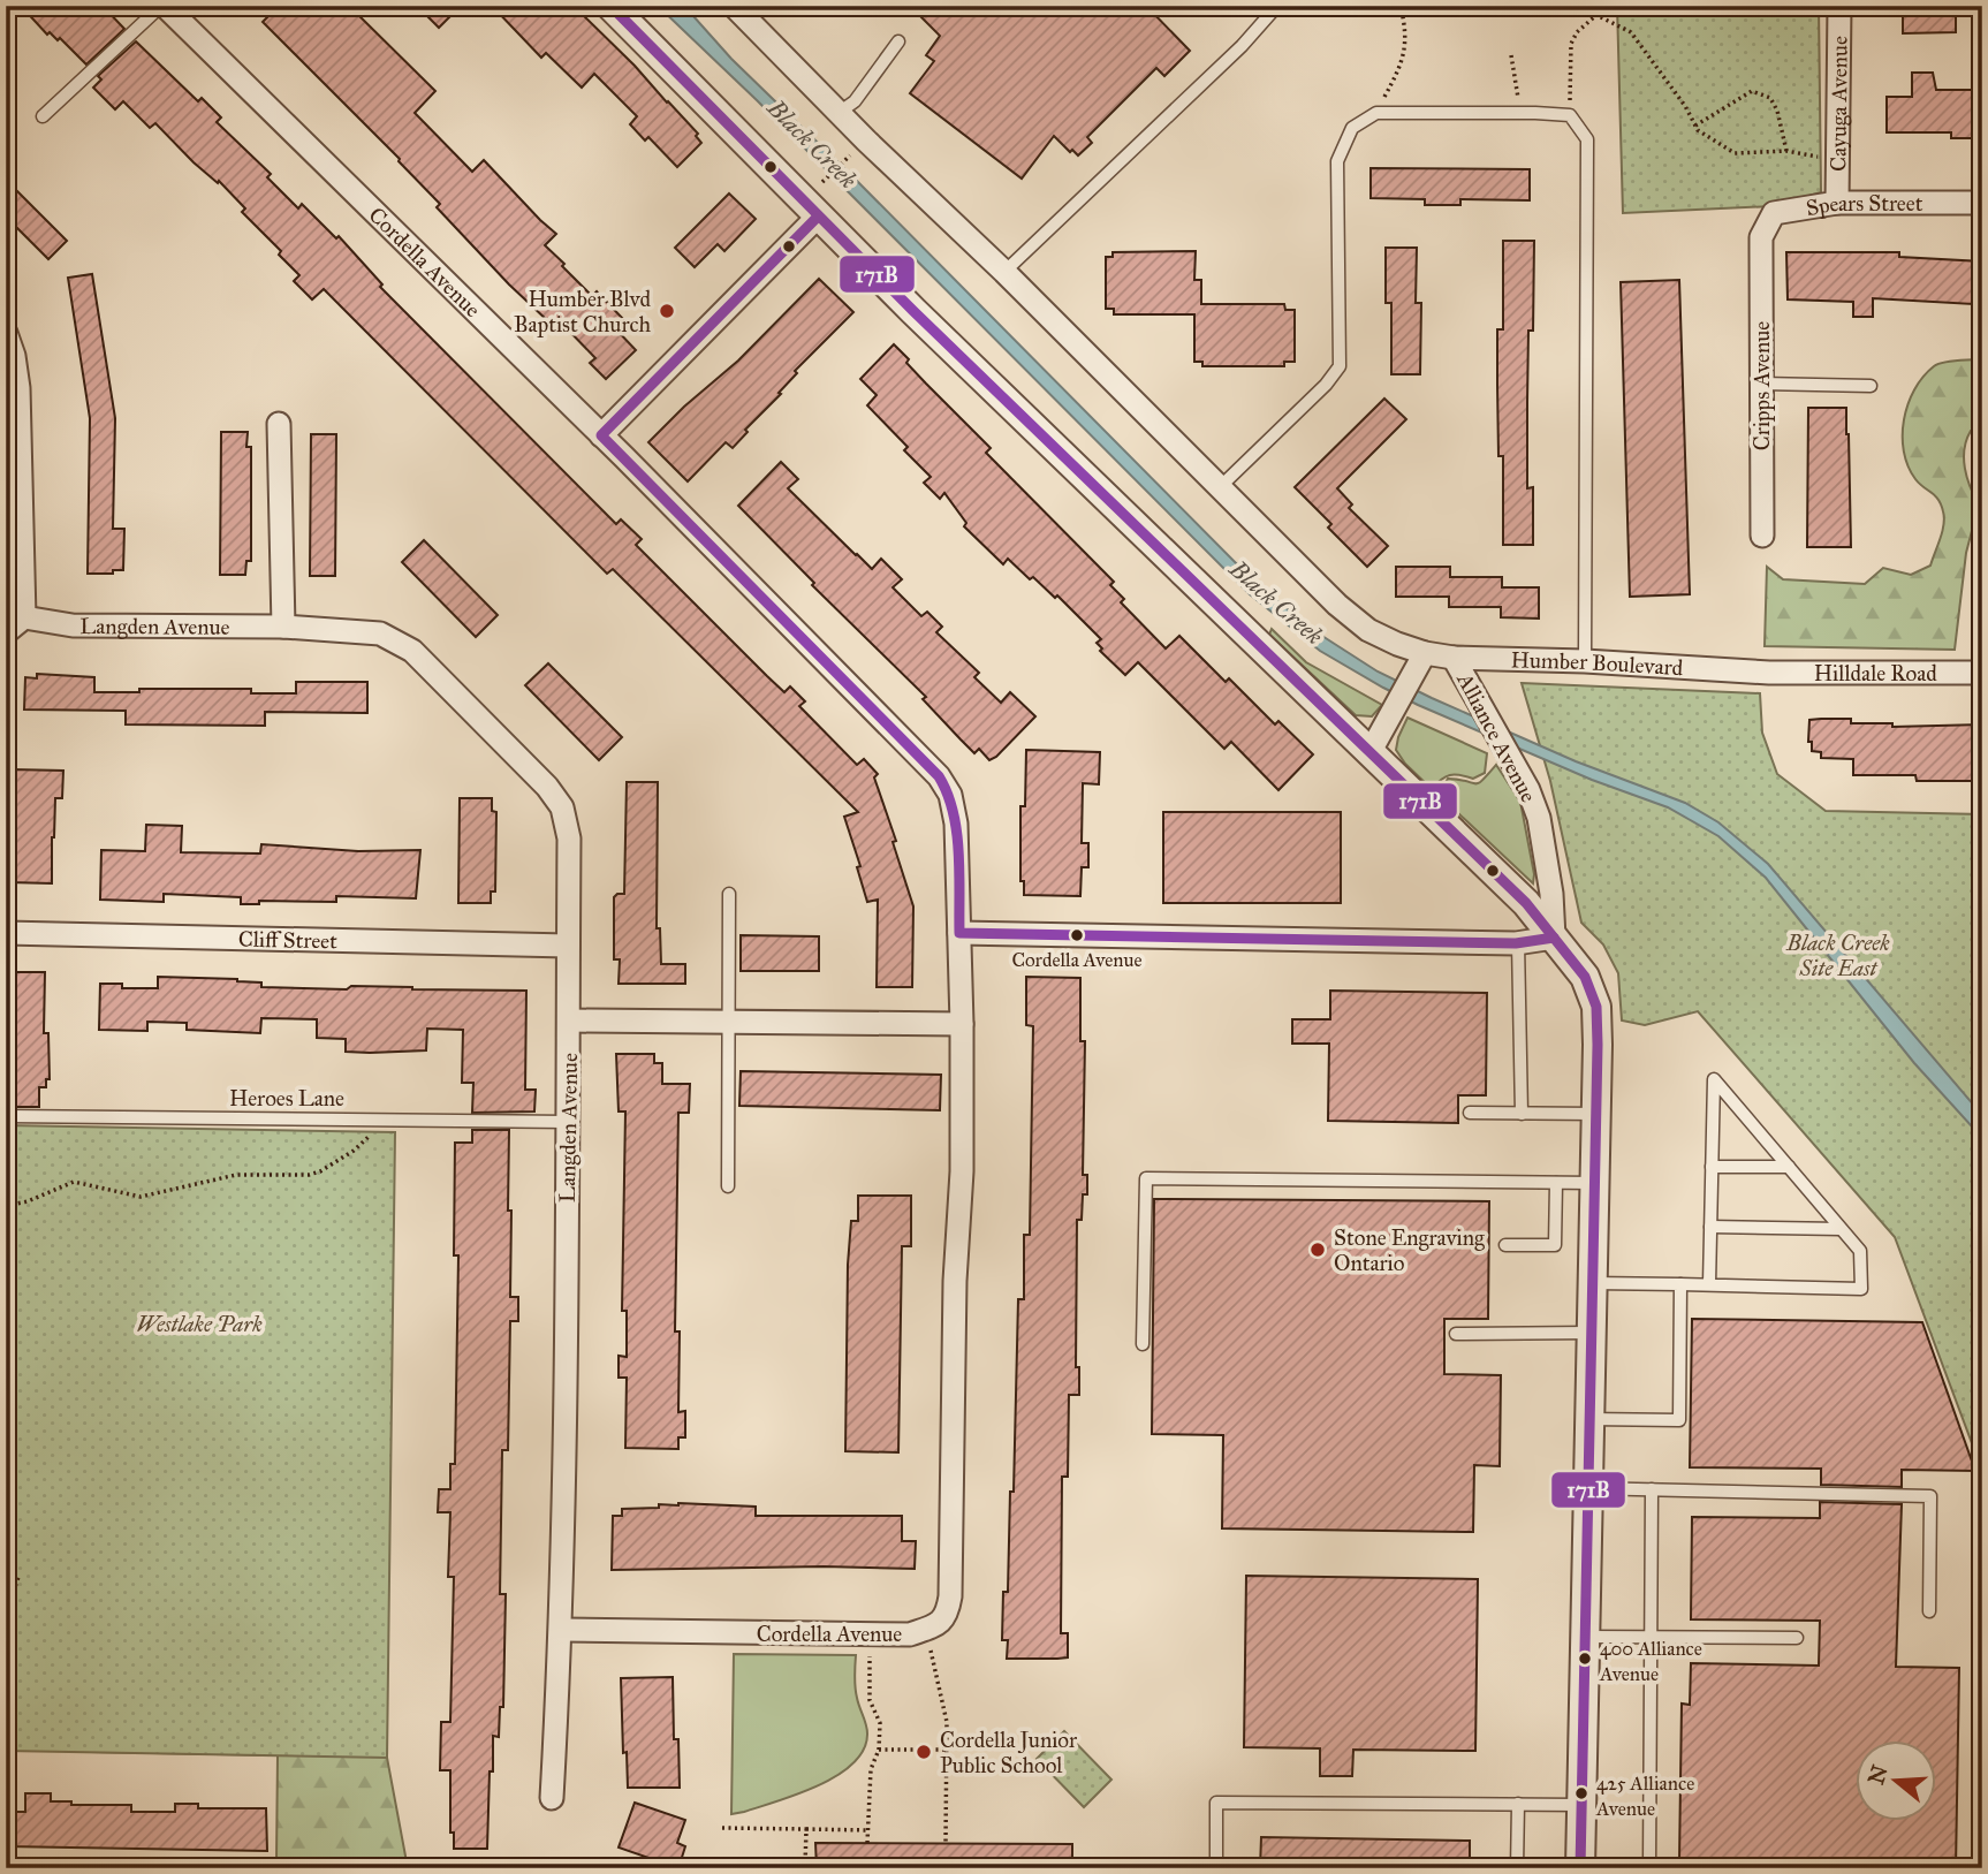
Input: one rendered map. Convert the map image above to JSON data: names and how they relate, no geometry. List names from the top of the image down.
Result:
{
  "streets": {
    "street": [
      "Cayuga Avenue",
      "Spears Street",
      "Cordella Avenue",
      "Cripps Avenue",
      "Langden Avenue",
      "Humber Boulevard",
      "Hilldale Road",
      "Alliance Avenue",
      "Cliff Street"
    ],
    "lane": ["Heroes Lane"]
  },
  "crossings": [
    ["Cayuga Avenue", "Spears Street"],
    ["Spears Street", "Cripps Avenue"],
    ["Cordella Avenue", "Langden Avenue"],
    ["Langden Avenue", "Cliff Street"],
    ["Langden Avenue", "Heroes Lane"],
    ["Humber Boulevard", "Hilldale Road"],
    ["Humber Boulevard", "Alliance Avenue"]
  ],
  "water": ["Black Creek"],
  "parks": ["Black Creek Site East", "Westlake Park"],
  "places": [
    "Humber Blvd Baptist Church",
    "Cordella Avenue",
    "Stone Engraving Ontario",
    "400 Alliance Avenue",
    "Cordella Junior Public School",
    "425 Alliance Avenue"
  ],
  "lines": ["transit line 171B"],
  "north": "left"
}
